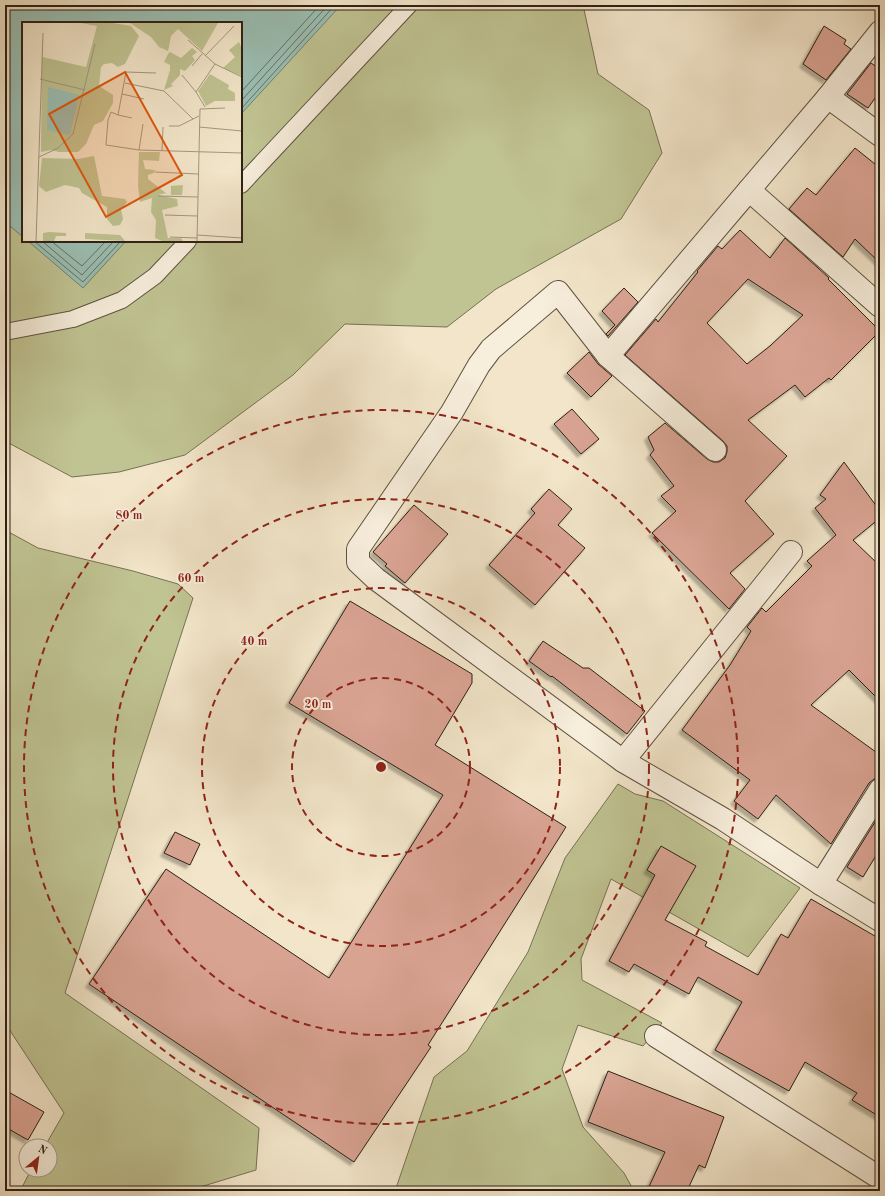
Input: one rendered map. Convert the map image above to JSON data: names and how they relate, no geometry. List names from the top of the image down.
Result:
{
  "north": "top right",
  "rings": [
    "80 m",
    "60 m",
    "40 m",
    "20 m"
  ]
}
